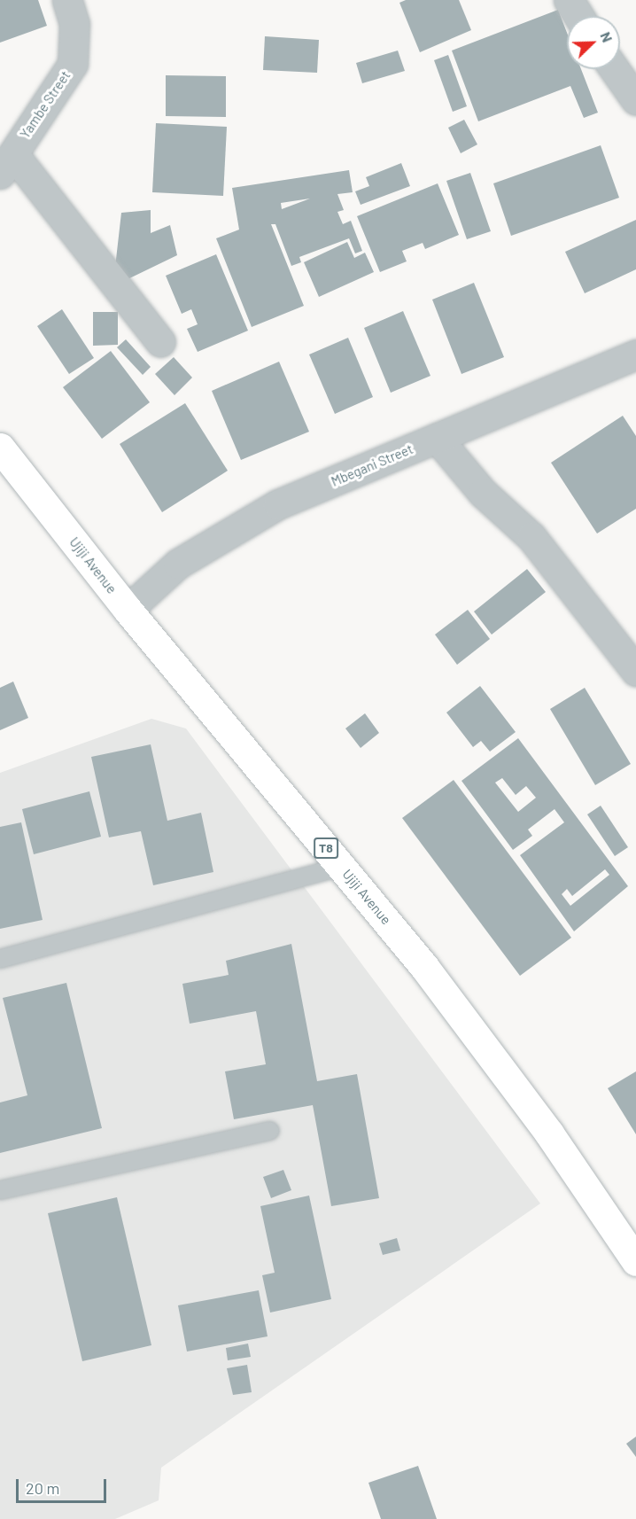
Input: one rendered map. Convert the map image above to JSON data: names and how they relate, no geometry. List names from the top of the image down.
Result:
{
  "streets": {
    "highway": ["Ujiji Avenue", "T8"],
    "street": ["Yambe Street", "Mbegani Street"]
  },
  "crossings": [
    ["Mbegani Street", "Ujiji Avenue"]
  ],
  "scale_bar": "20 m",
  "north": "top right"
}
